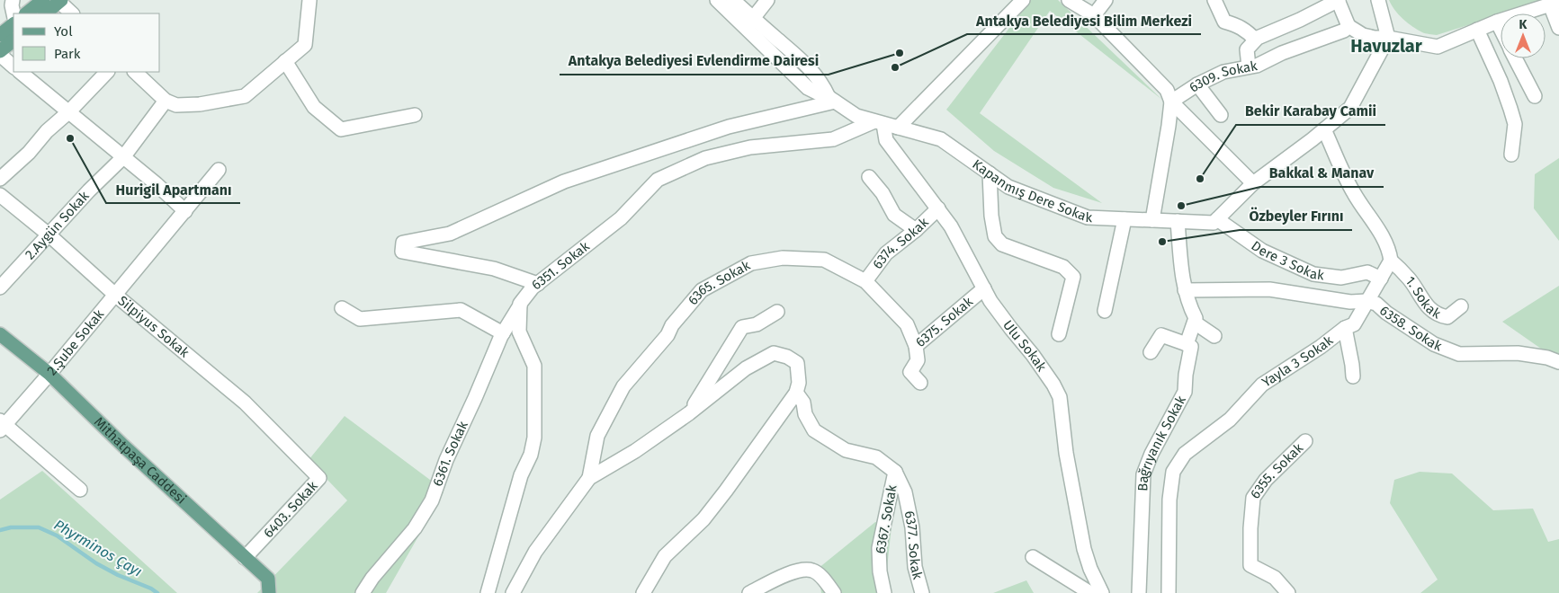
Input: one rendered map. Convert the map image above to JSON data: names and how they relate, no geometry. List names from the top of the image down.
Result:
{
  "streets": {
    "main road": ["Mithatpaşa Caddesi"],
    "street": [
      "6309. Sokak",
      "Kapanmış Dere Sokak",
      "2.Aygün Sokak",
      "6374. Sokak",
      "Dere 3 Sokak",
      "6351. Sokak",
      "6365. Sokak",
      "1. Sokak",
      "6375. Sokak",
      "Silpiyus Sokak",
      "6358. Sokak",
      "2.Şube Sokak",
      "Ulu Sokak",
      "Yayla 3 Sokak",
      "Bağrıyanık Sokak",
      "6361. Sokak",
      "6355. Sokak",
      "6403. Sokak",
      "6367. Sokak",
      "6377. Sokak"
    ]
  },
  "crossings": [
    ["Kapanmış Dere Sokak", "6351. Sokak"],
    ["Kapanmış Dere Sokak", "Ulu Sokak"],
    ["2.Aygün Sokak", "Silpiyus Sokak"],
    ["6374. Sokak", "6365. Sokak"],
    ["6374. Sokak", "Ulu Sokak"],
    ["Dere 3 Sokak", "Yayla 3 Sokak"],
    ["6351. Sokak", "Ulu Sokak"],
    ["6351. Sokak", "6361. Sokak"],
    ["6365. Sokak", "6375. Sokak"],
    ["1. Sokak", "Yayla 3 Sokak"],
    ["6375. Sokak", "Ulu Sokak"],
    ["Silpiyus Sokak", "2.Şube Sokak"],
    ["Silpiyus Sokak", "6403. Sokak"],
    ["6358. Sokak", "Yayla 3 Sokak"],
    ["2.Şube Sokak", "Mithatpaşa Caddesi"],
    ["Mithatpaşa Caddesi", "6403. Sokak"],
    ["6367. Sokak", "6377. Sokak"]
  ],
  "districts": ["Havuzlar"],
  "water": ["Phyrminos Çayı"],
  "places": [
    "Antakya Belediyesi Evlendirme Dairesi",
    "Antakya Belediyesi Bilim Merkezi",
    "Hurigil Apartmanı",
    "Bekir Karabay Camii",
    "Bakkal & Manav",
    "Özbeyler Fırını"
  ],
  "legend": ["Yol", "Park"],
  "north": "top"
}
